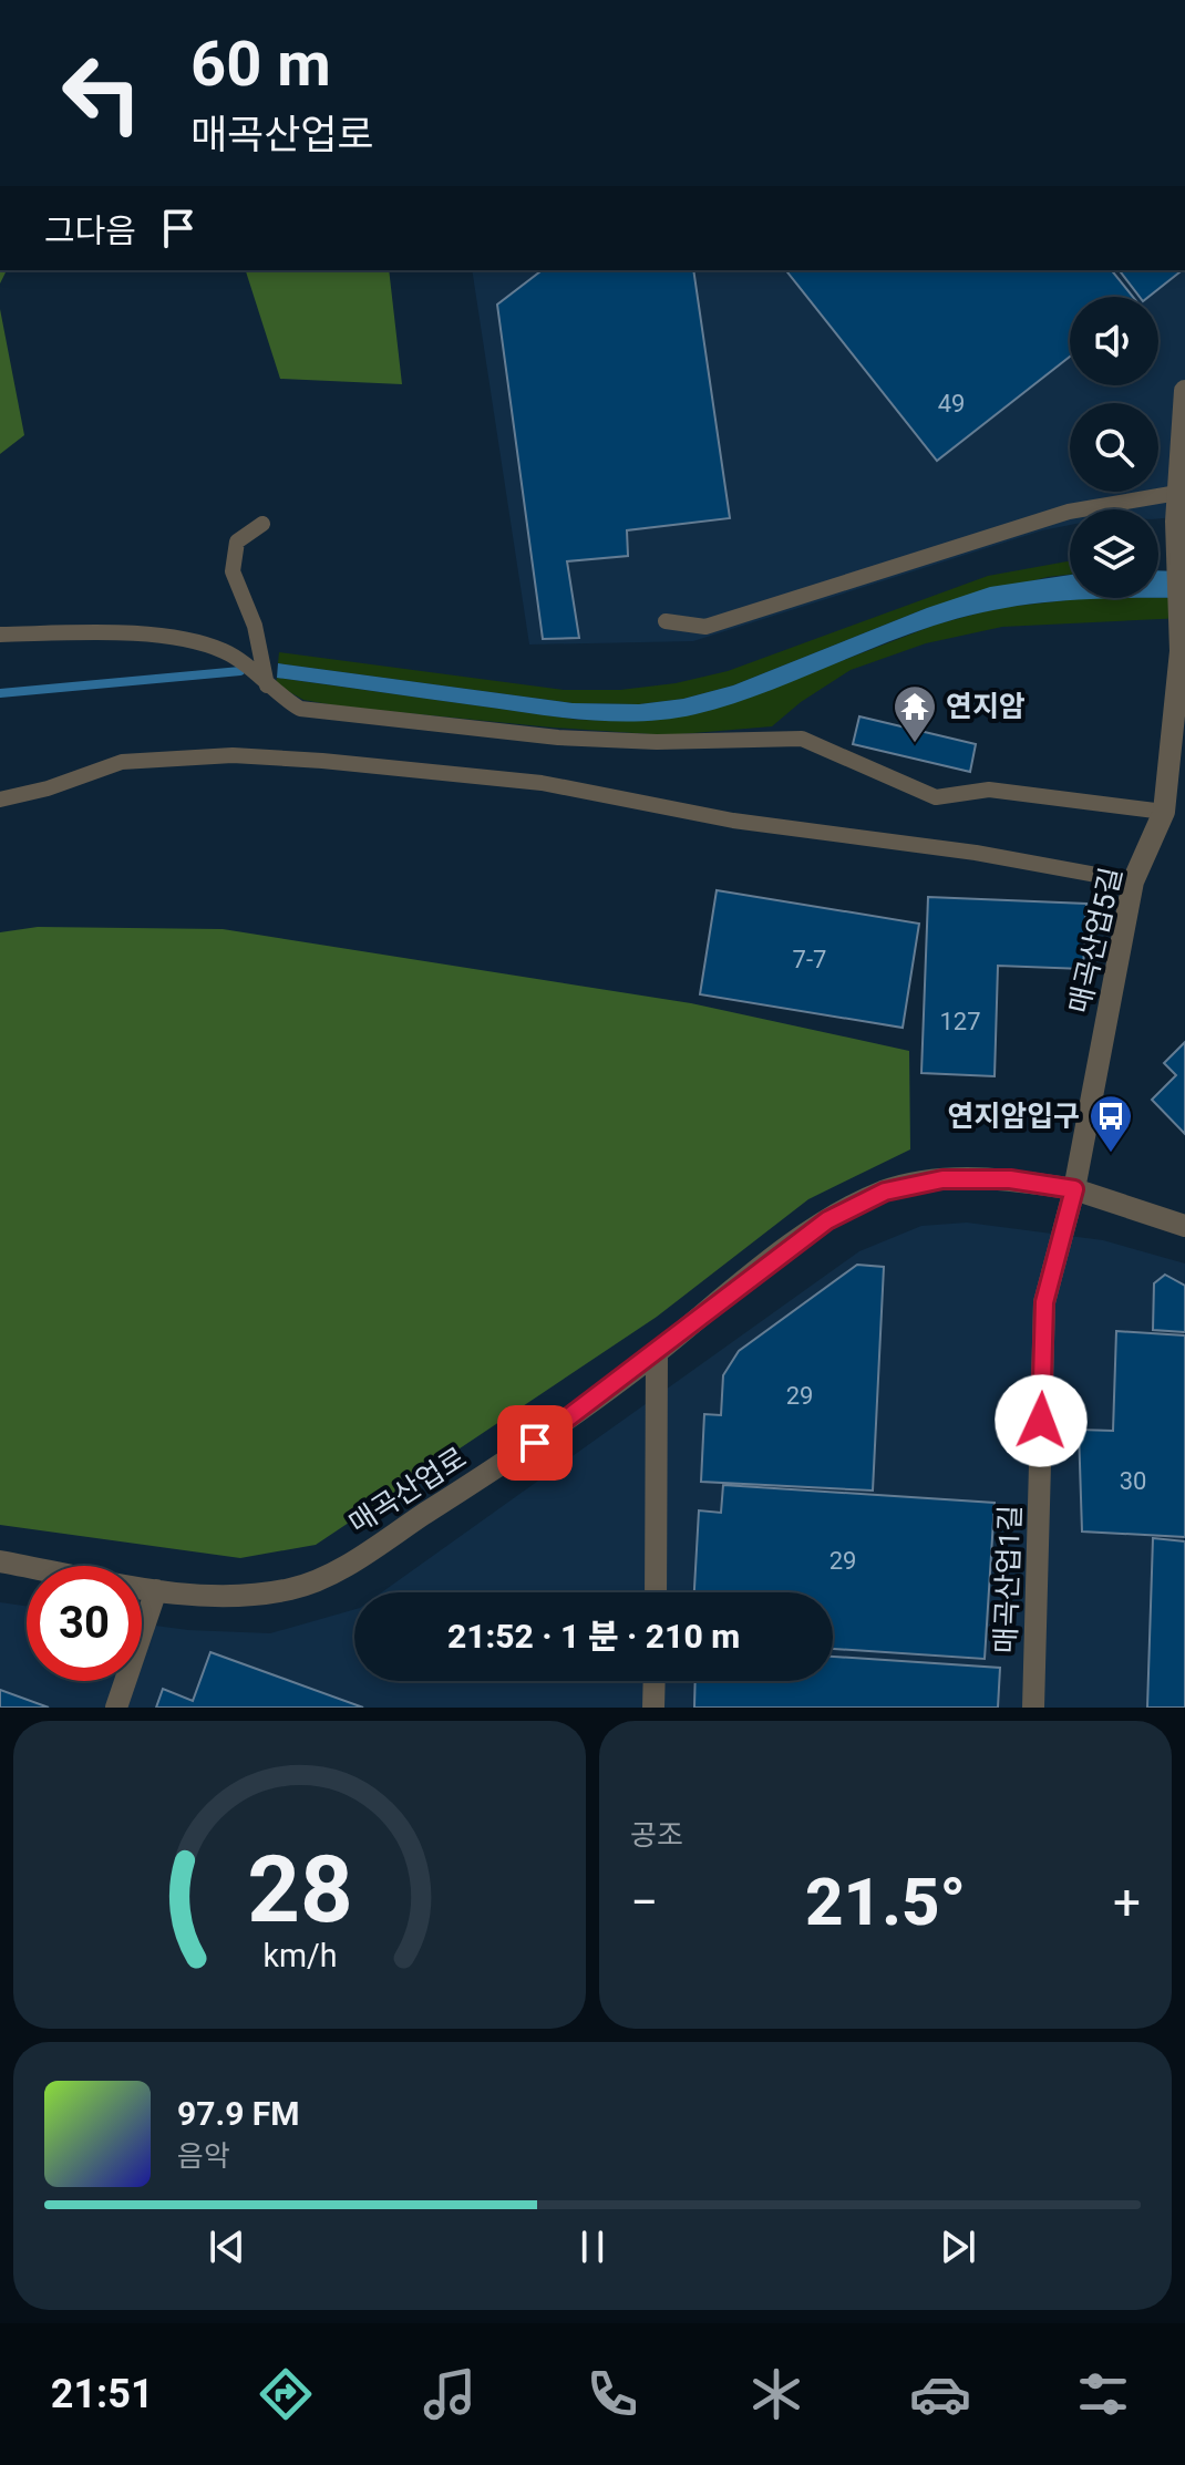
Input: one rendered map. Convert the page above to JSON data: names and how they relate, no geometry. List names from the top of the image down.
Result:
{
  "streets": {
    "street": ["매곡산업5길", "매곡산업로", "매곡산업1길"]
  },
  "crossings": [
    ["매곡산업5길", "매곡산업로"],
    ["매곡산업5길", "매곡산업1길"],
    ["매곡산업로", "매곡산업1길"]
  ],
  "places": {
    "temple": ["연지암"],
    "bus stop": ["연지암입구"]
  },
  "house_numbers": [
    "49",
    "7-7",
    "127",
    "29",
    "30",
    "29"
  ],
  "page": {
    "turn": ["60 m", "매곡산업로"],
    "then": "그다음",
    "limit": "30",
    "trip": "21:52 · 1 분 · 210 m",
    "tile": "공조",
    "heat": ["−", "21.5°", "+"],
    "song": ["97.9 FM", "음악"],
    "tabs": "21:51",
    "gauge": ["28", "km/h"]
  }
}
